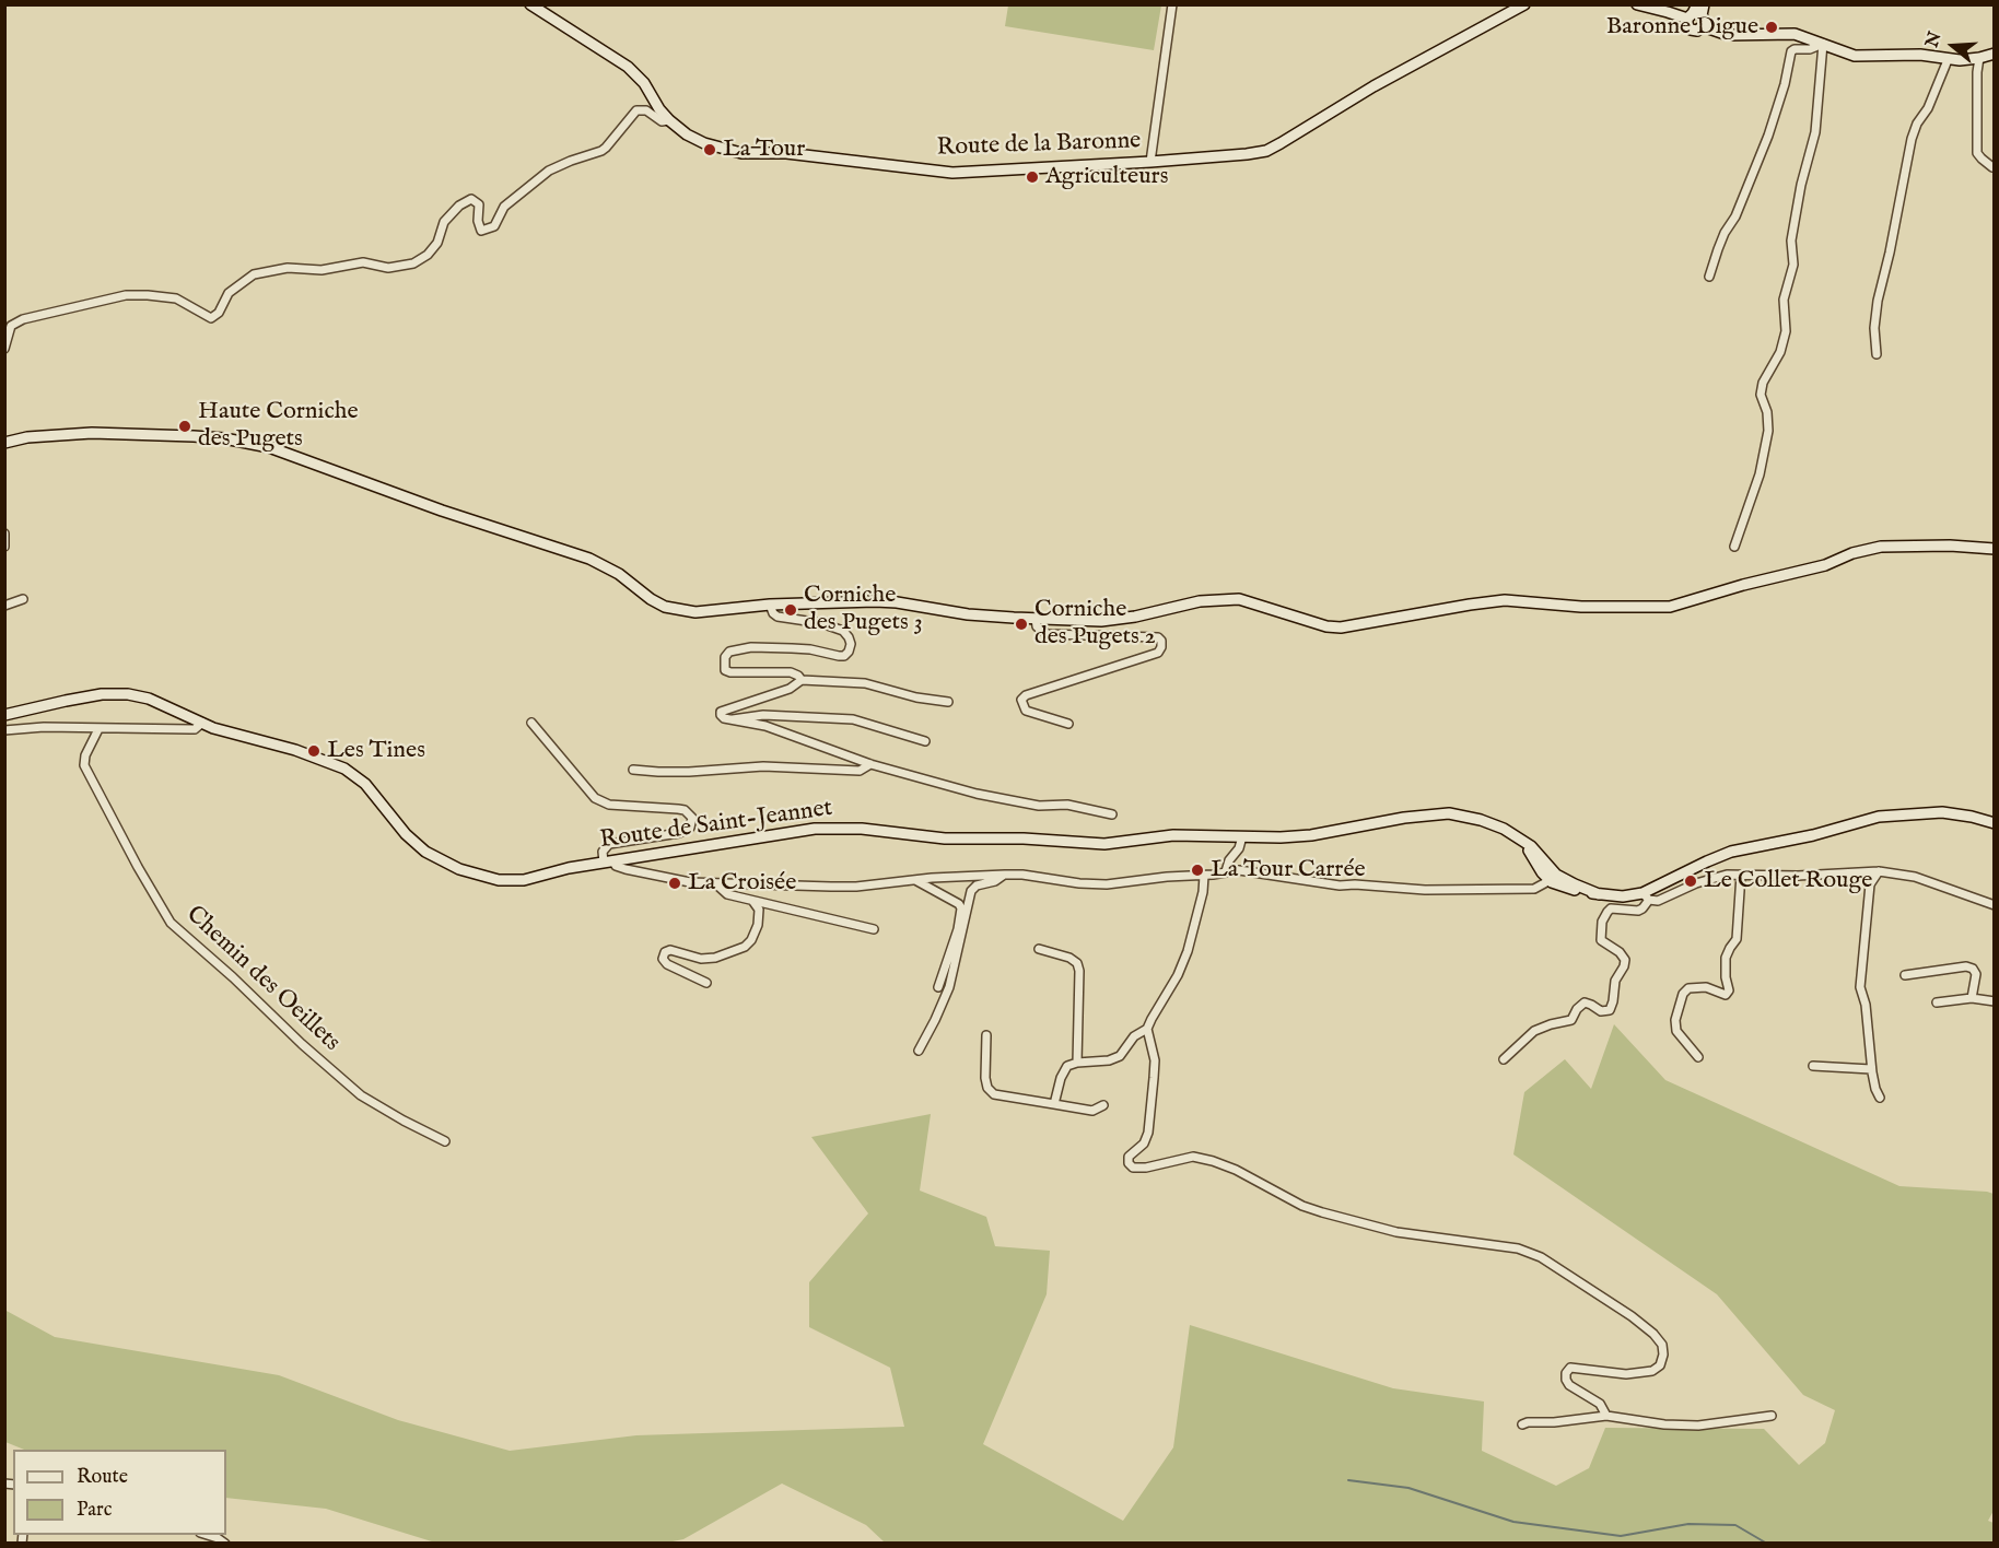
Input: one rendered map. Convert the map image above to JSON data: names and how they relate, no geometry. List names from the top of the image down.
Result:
{
  "streets": {
    "main road": ["Route de la Baronne", "Route de Saint-Jeannet"],
    "street": ["Chemin des Oeillets"]
  },
  "places": [
    "Baronne Digue",
    "La Tour",
    "Agriculteurs",
    "Haute Corniche des Pugets",
    "Corniche des Pugets 3",
    "Corniche des Pugets 2",
    "Les Tines",
    "La Tour Carrée",
    "Le Collet Rouge",
    "La Croisée"
  ],
  "legend": ["Route", "Parc"],
  "north": "left"
}
